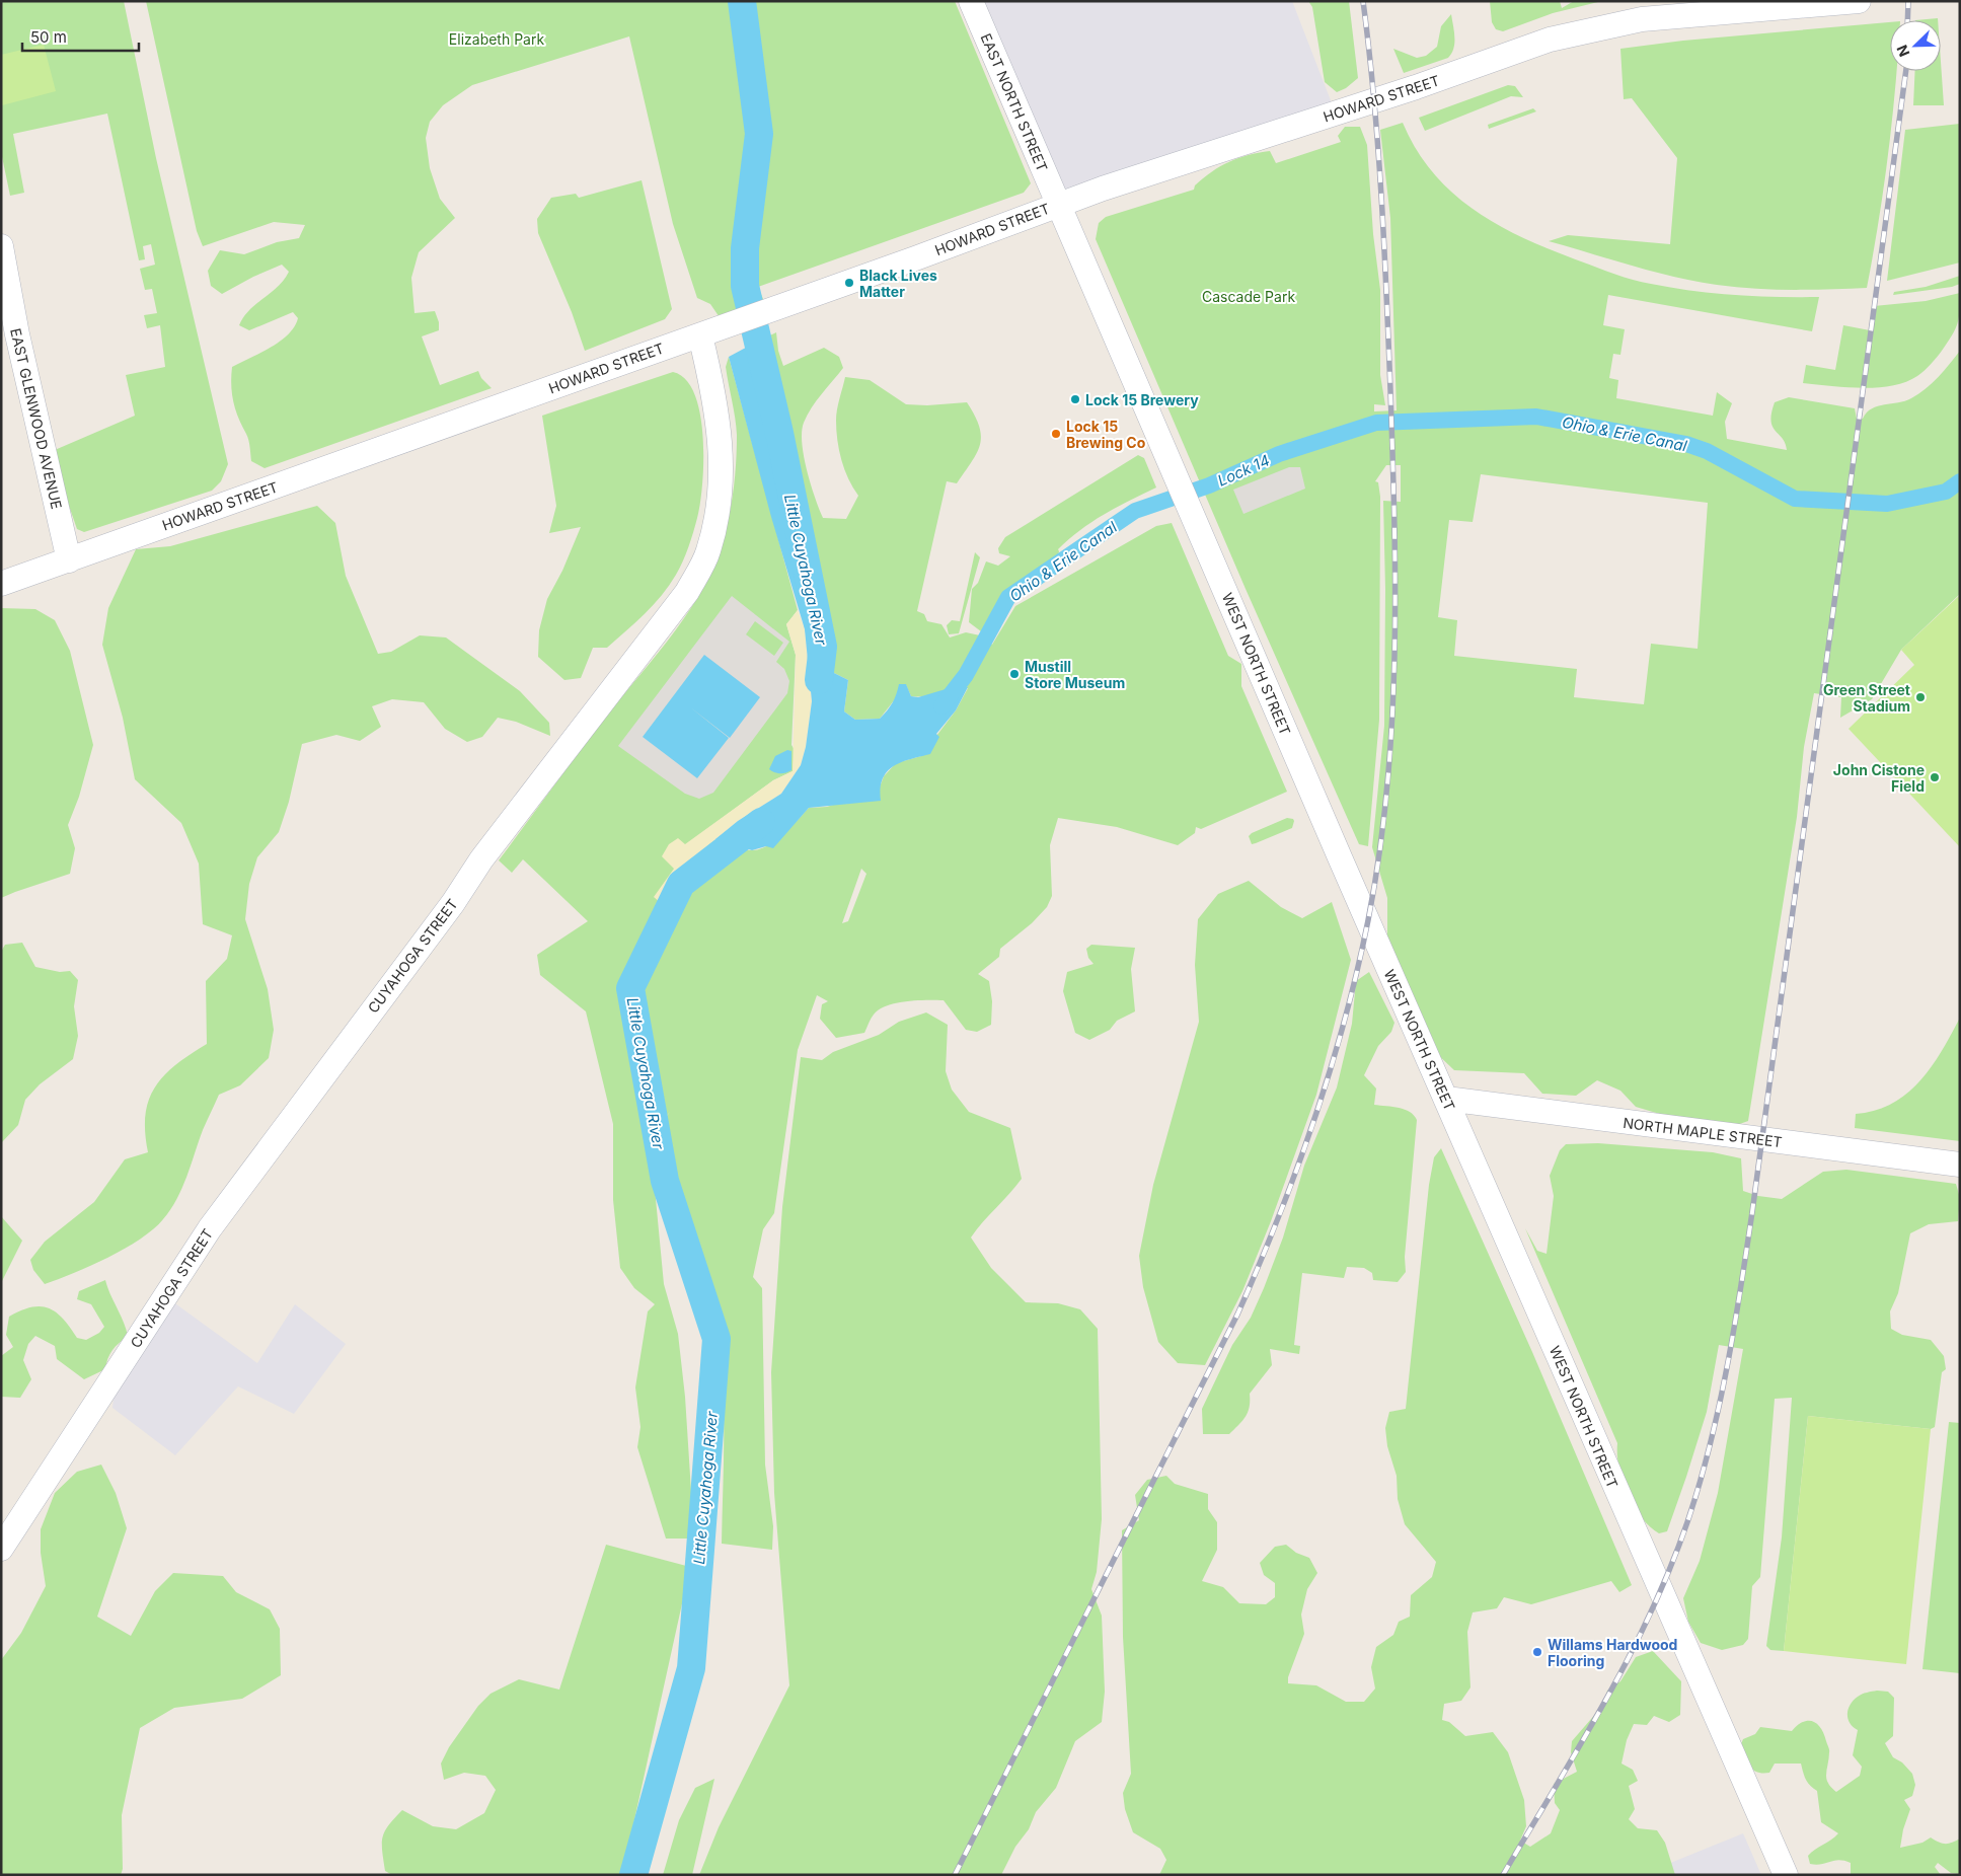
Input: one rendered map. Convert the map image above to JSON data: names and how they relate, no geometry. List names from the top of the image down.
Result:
{
  "streets": {
    "street": [
      "HOWARD STREET",
      "EAST NORTH STREET",
      "EAST GLENWOOD AVENUE",
      "WEST NORTH STREET",
      "CUYAHOGA STREET",
      "NORTH MAPLE STREET"
    ]
  },
  "crossings": [
    ["HOWARD STREET", "EAST NORTH STREET"],
    ["HOWARD STREET", "EAST GLENWOOD AVENUE"],
    ["HOWARD STREET", "WEST NORTH STREET"],
    ["HOWARD STREET", "CUYAHOGA STREET"],
    ["EAST NORTH STREET", "WEST NORTH STREET"],
    ["WEST NORTH STREET", "NORTH MAPLE STREET"]
  ],
  "water": ["Ohio & Erie Canal", "Lock 14", "Little Cuyahoga River"],
  "parks": ["Elizabeth Park", "Cascade Park"],
  "places": [
    "Black Lives Matter",
    "Lock 15 Brewery",
    "Lock 15 Brewing Co",
    "Mustill Store Museum",
    "Green Street Stadium",
    "John Cistone Field",
    "Willams Hardwood Flooring"
  ],
  "scale_bar": "50 m",
  "north": "bottom left"
}
